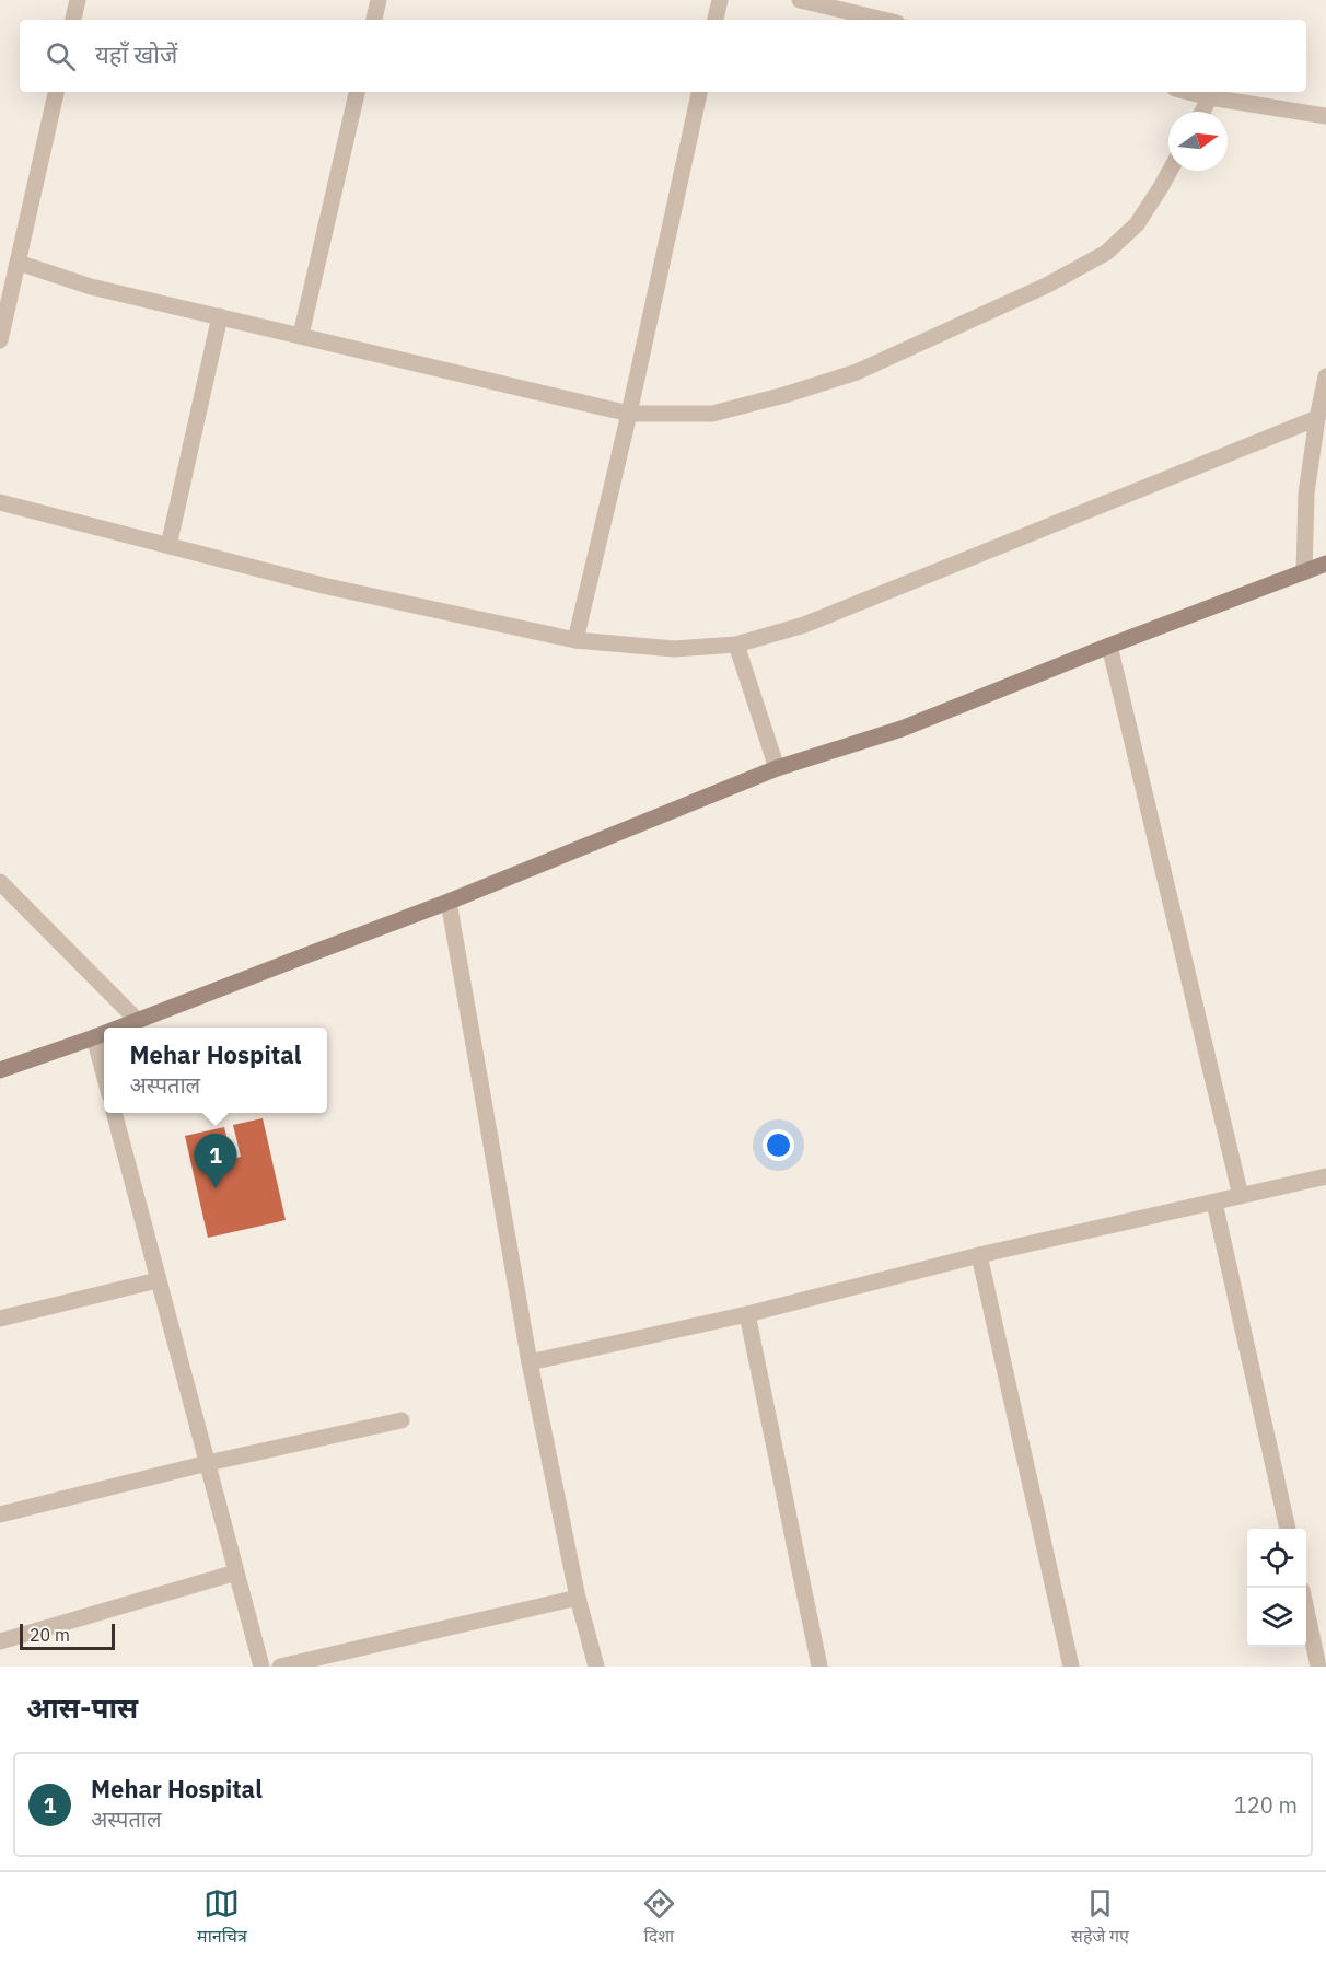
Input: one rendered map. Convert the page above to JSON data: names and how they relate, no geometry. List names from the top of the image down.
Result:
{
  "scale_bar": "20 m",
  "north": "right",
  "page": {
    "search": "यहाँ खोजें",
    "popup": ["Mehar Hospital", "अस्पताल"],
    "pins": "1",
    "scale": "20 m",
    "heading": "आस-पास",
    "list": [
      {
        "mark": "1",
        "name": "Mehar Hospital",
        "note": "अस्पताल",
        "value": "120 m"
      }
    ],
    "nav": ["मानचित्र", "दिशा", "सहेजे गए"]
  }
}
